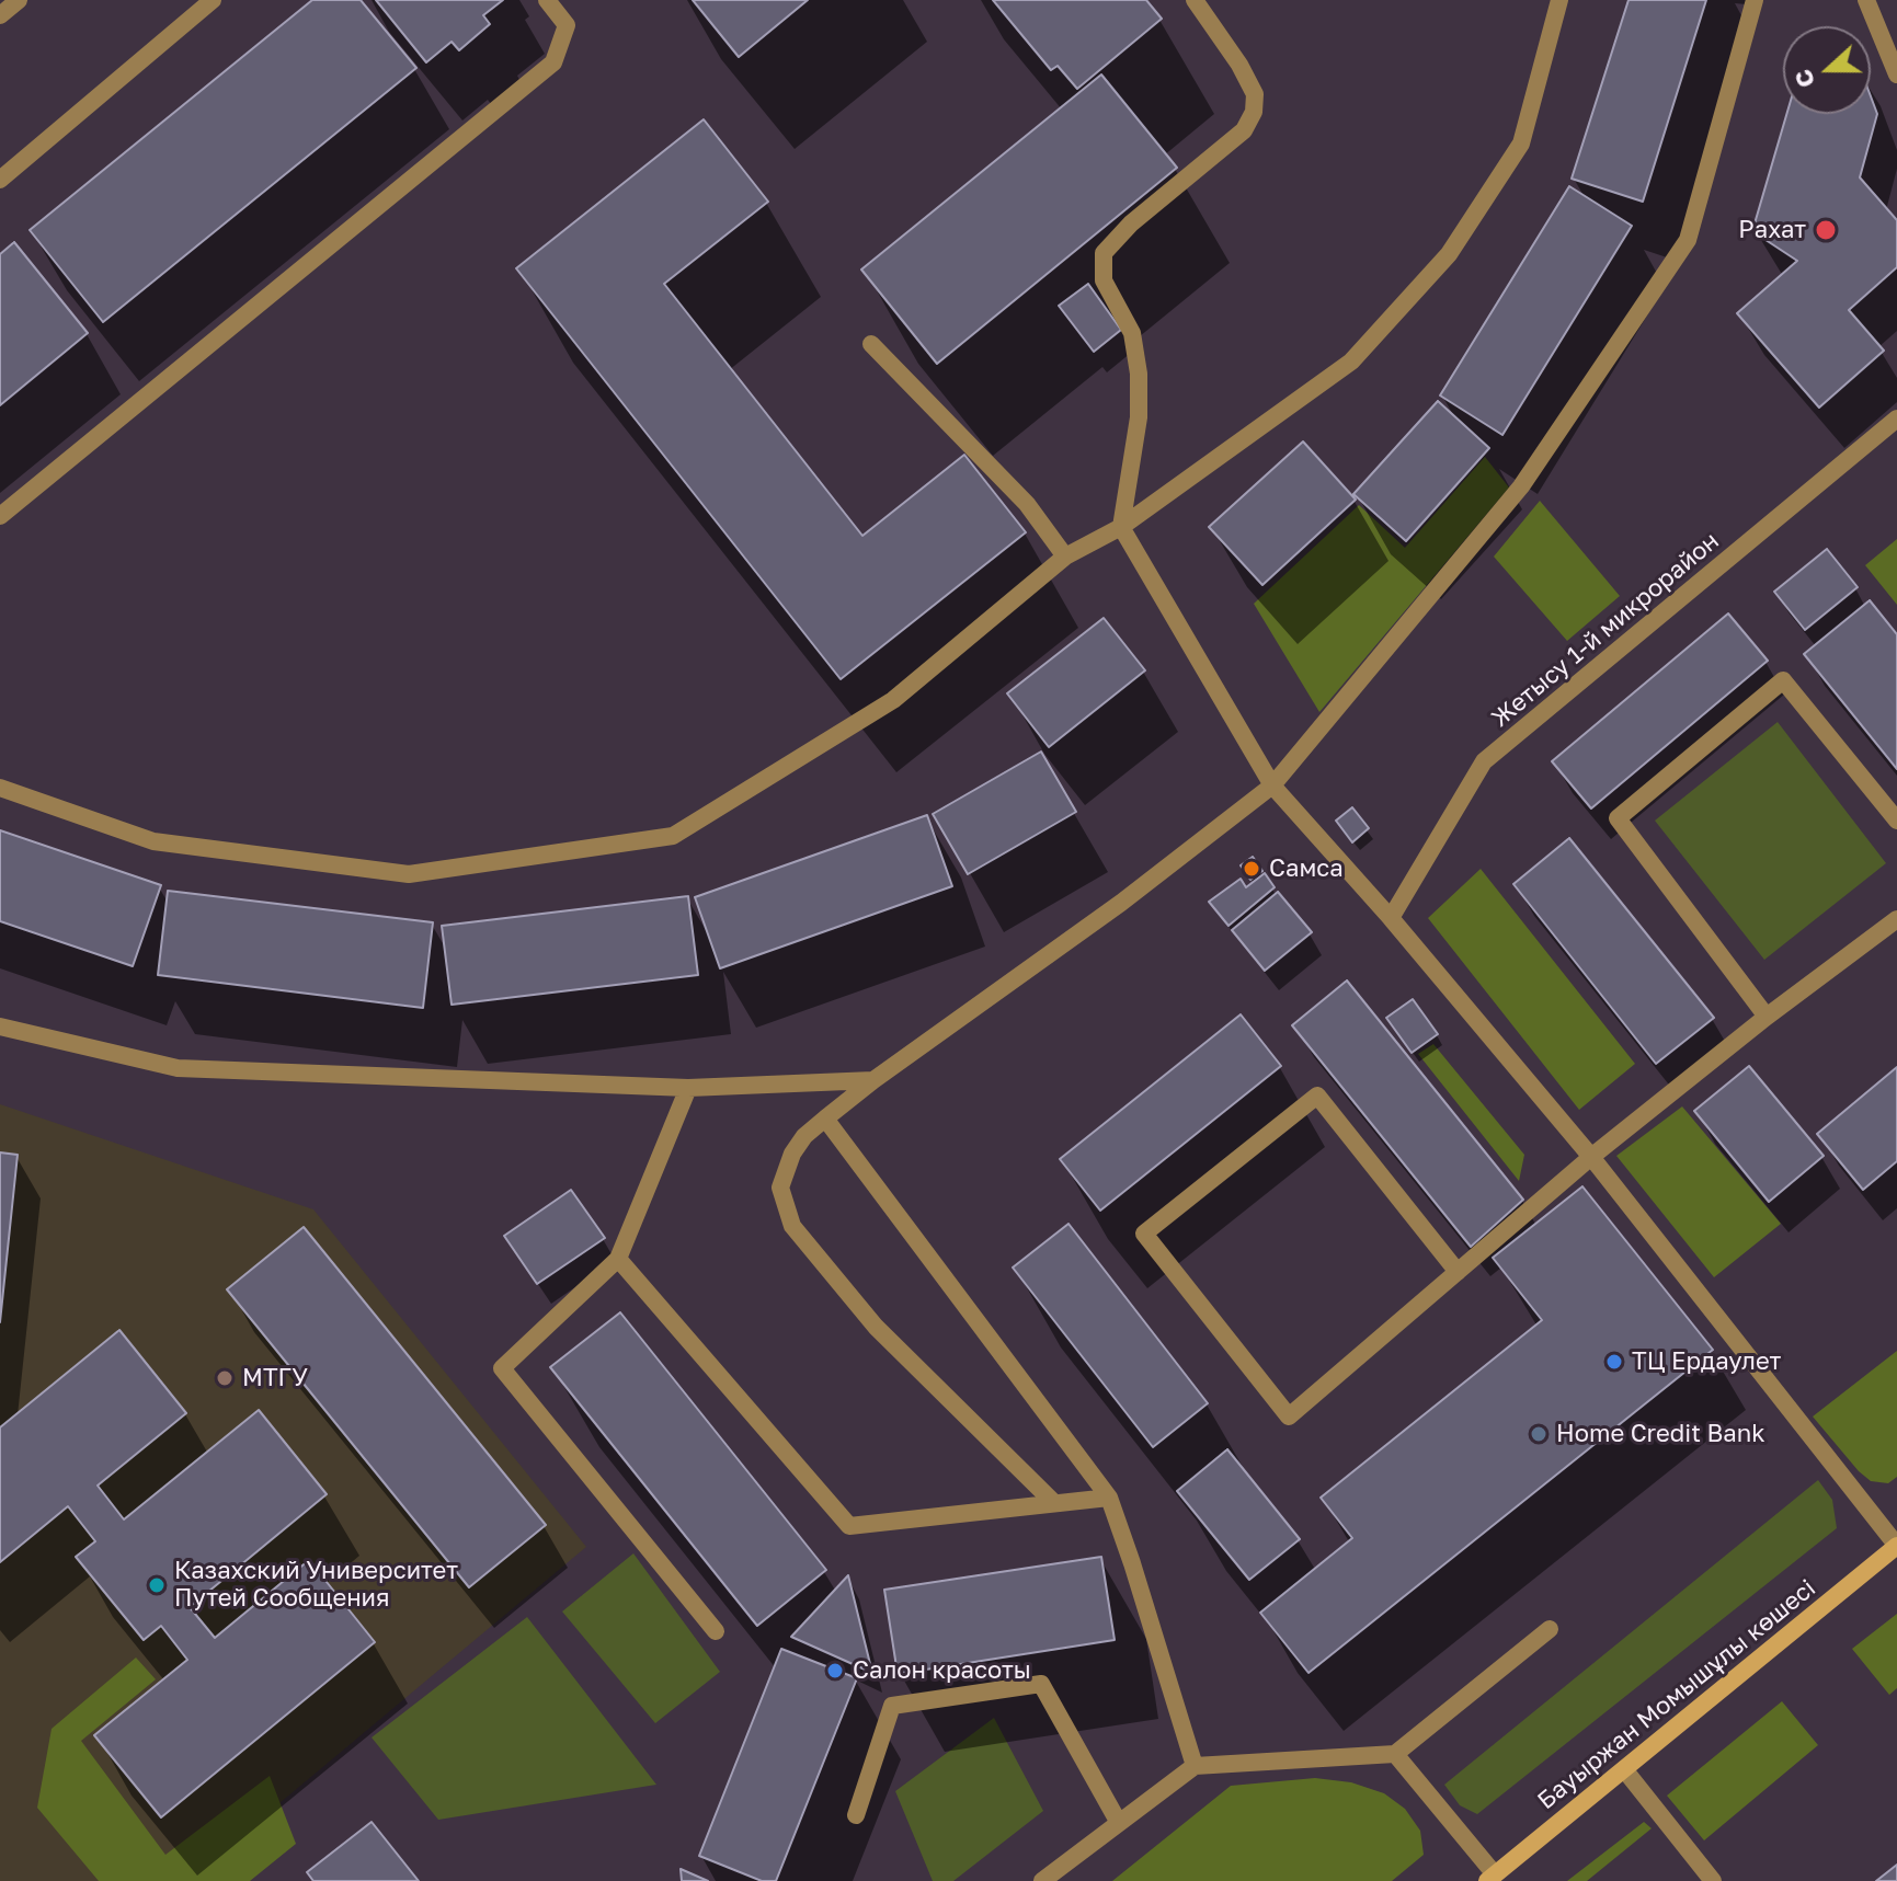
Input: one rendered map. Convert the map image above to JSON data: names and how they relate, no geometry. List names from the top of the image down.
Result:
{
  "streets": {
    "main road": ["Бауыржан Момышұлы көшесі"],
    "lane": ["Жетысу 1-й микрорайон"]
  },
  "places": [
    "Рахат",
    "Самса",
    "ТЦ Ердаулет",
    "МТГУ",
    "Home Credit Bank",
    "Казахский Университет Путей Сообщения",
    "Салон красоты"
  ],
  "north": "left"
}
